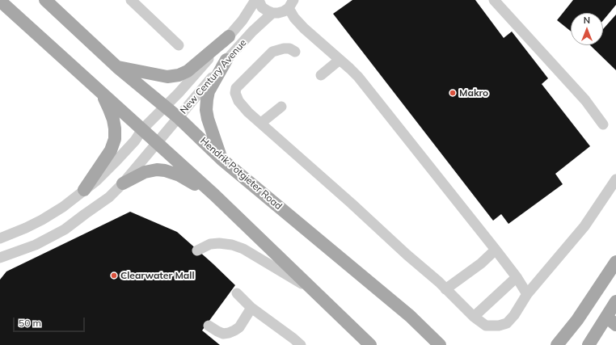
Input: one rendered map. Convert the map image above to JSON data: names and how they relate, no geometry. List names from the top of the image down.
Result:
{
  "streets": {
    "main road": ["Hendrik Potgieter Road"],
    "street": ["New Century Avenue"]
  },
  "crossings": [
    ["New Century Avenue", "Hendrik Potgieter Road"]
  ],
  "places": ["Makro", "Clearwater Mall"],
  "scale_bar": "50 m",
  "north": "top"
}
